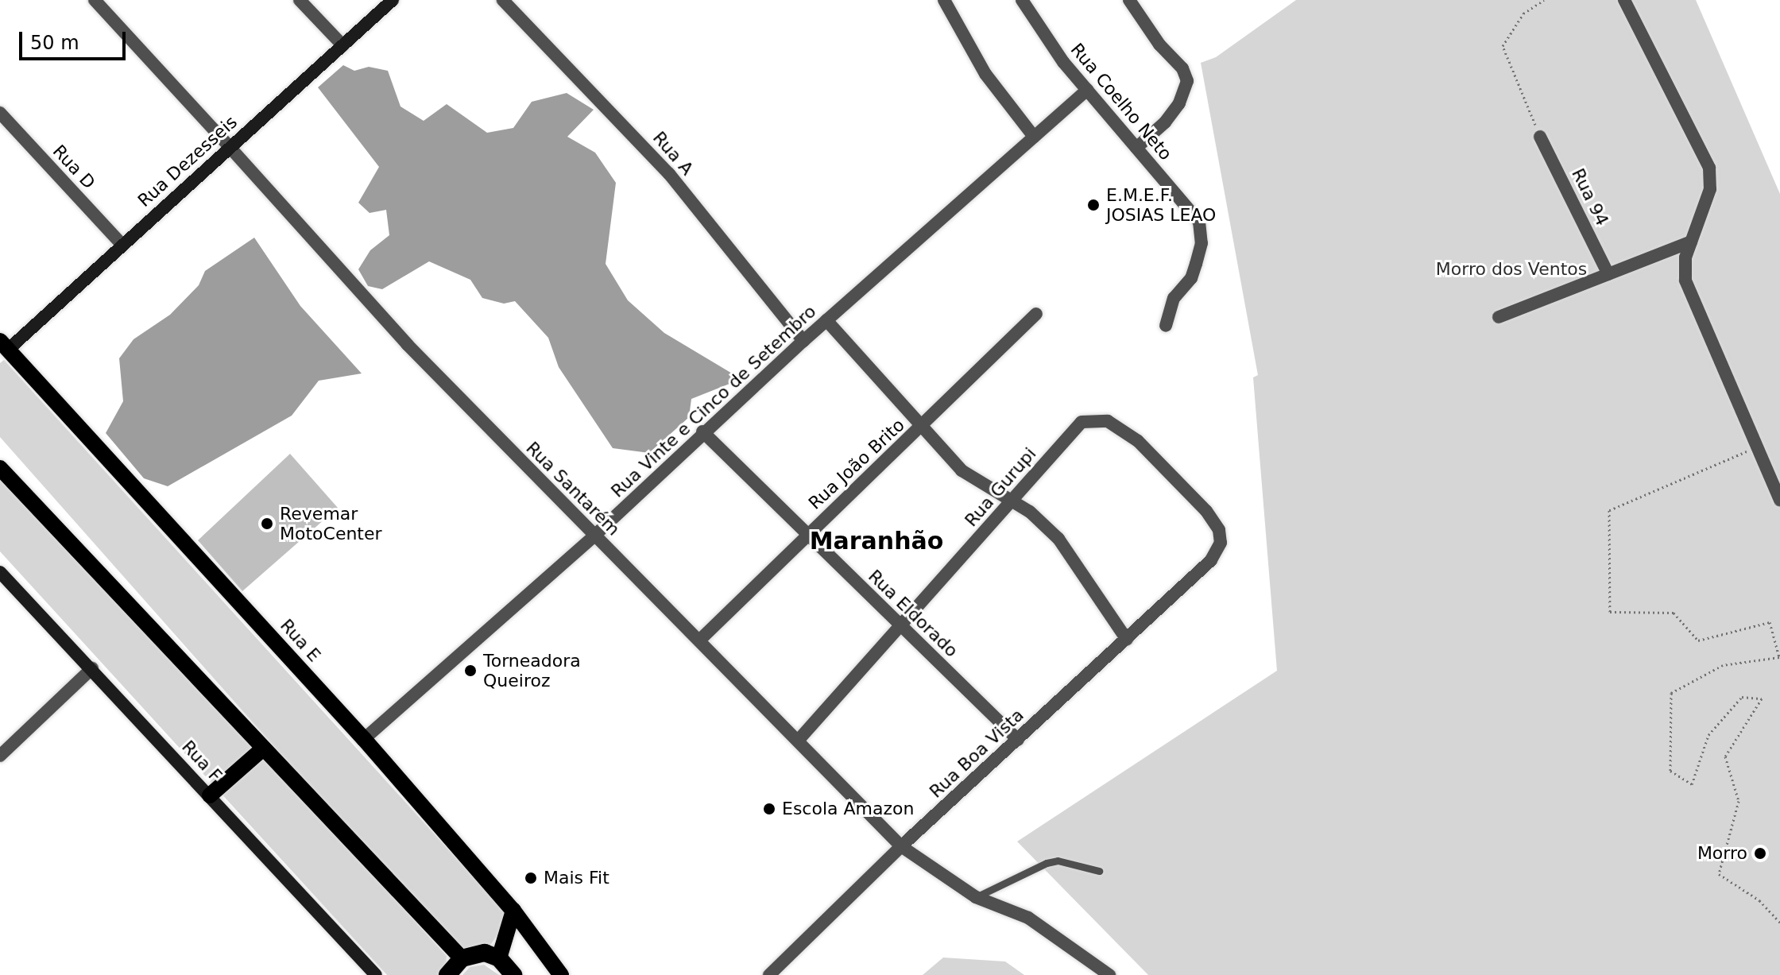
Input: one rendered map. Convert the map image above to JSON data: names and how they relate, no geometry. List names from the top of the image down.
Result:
{
  "streets": {
    "main road": ["Rua Dezesseis", "Rua E", "Rua F"],
    "street": [
      "Rua Coelho Neto",
      "Rua A",
      "Rua D",
      "Rua 94",
      "Rua Vinte e Cinco de Setembro",
      "Rua João Brito",
      "Rua Gurupi",
      "Rua Santarém",
      "Rua Eldorado",
      "Rua Boa Vista"
    ]
  },
  "crossings": [
    ["Rua Coelho Neto", "Rua Vinte e Cinco de Setembro"],
    ["Rua A", "Rua Vinte e Cinco de Setembro"],
    ["Rua Dezesseis", "Rua D"],
    ["Rua Dezesseis", "Rua Santarém"],
    ["Rua Dezesseis", "Rua E"],
    ["Rua Vinte e Cinco de Setembro", "Rua Santarém"],
    ["Rua Vinte e Cinco de Setembro", "Rua Eldorado"],
    ["Rua Vinte e Cinco de Setembro", "Rua E"],
    ["Rua João Brito", "Rua Santarém"],
    ["Rua João Brito", "Rua Eldorado"],
    ["Rua Gurupi", "Rua Santarém"],
    ["Rua Gurupi", "Rua Eldorado"],
    ["Rua Gurupi", "Rua Boa Vista"],
    ["Rua Santarém", "Rua Boa Vista"],
    ["Rua Eldorado", "Rua Boa Vista"]
  ],
  "districts": ["Maranhão"],
  "parks": ["Morro dos Ventos"],
  "places": [
    "E.M.E.F. JOSIAS LEAO",
    "Revemar MotoCenter",
    "Torneadora Queiroz",
    "Escola Amazon",
    "Morro",
    "Mais Fit"
  ],
  "scale_bar": "50 m"
}
